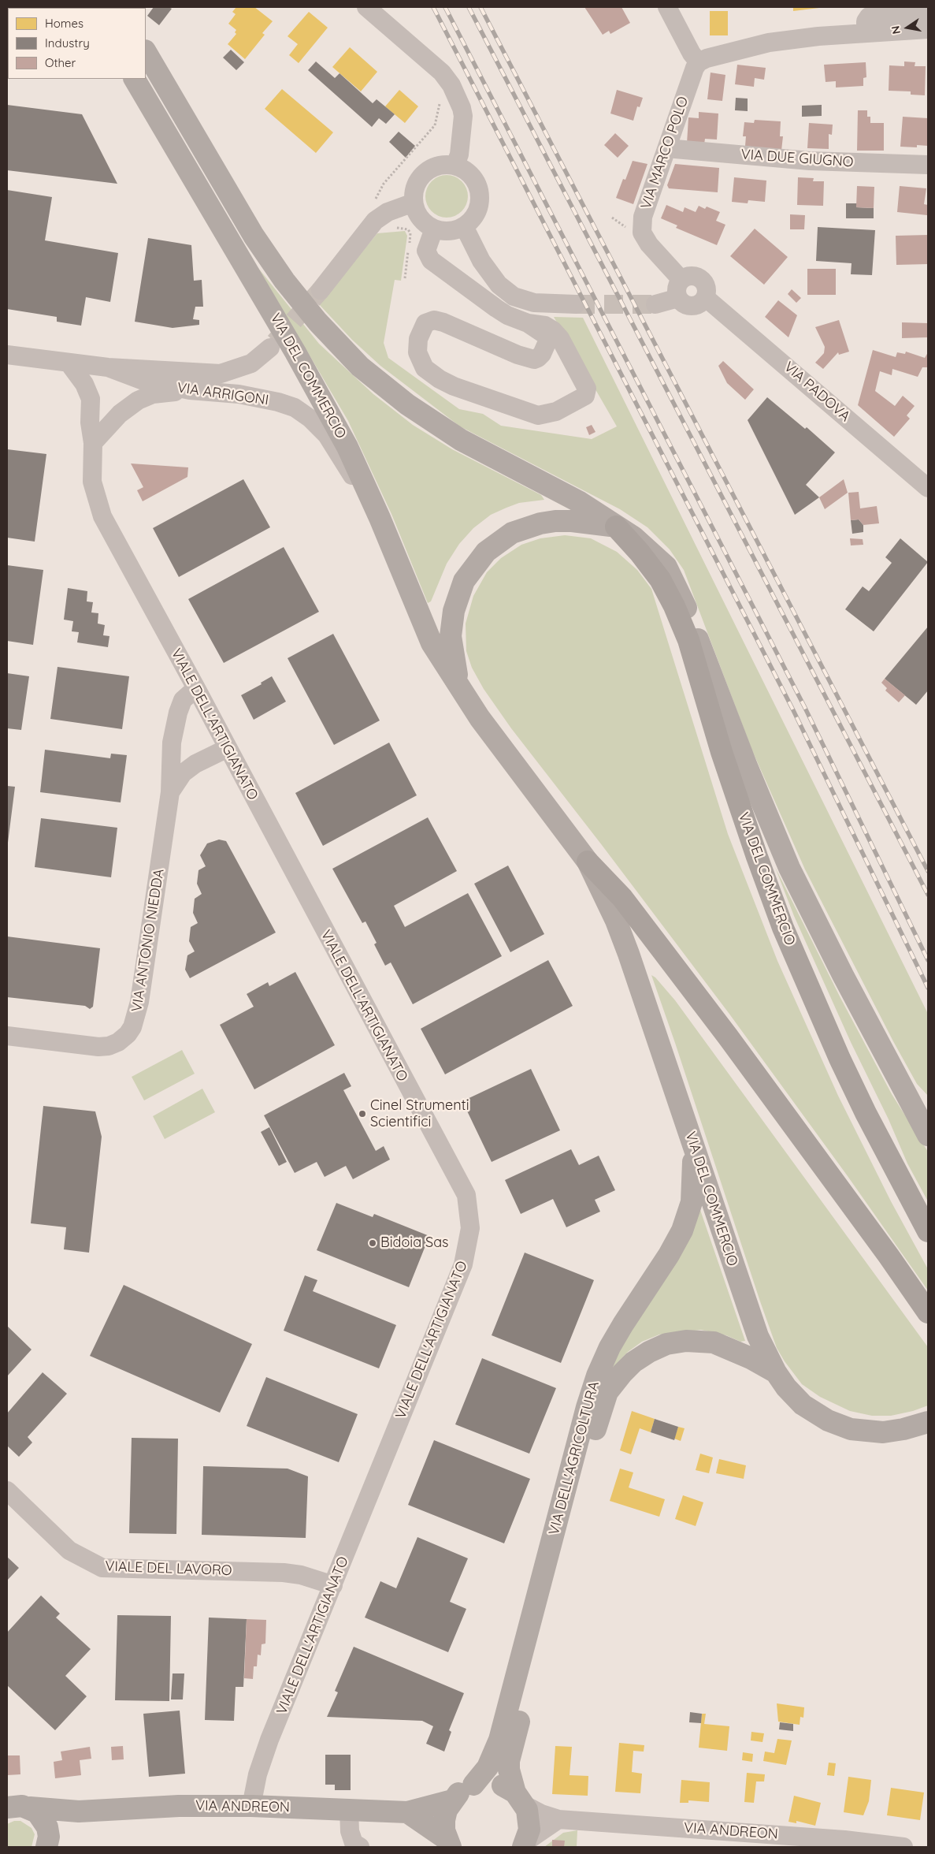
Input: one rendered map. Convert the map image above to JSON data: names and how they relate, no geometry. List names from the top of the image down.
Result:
{
  "streets": {
    "highway": ["VIA DEL COMMERCIO"],
    "main road": ["VIA DELL'AGRICOLTURA", "VIA ANDREON"],
    "street": [
      "VIA MARCO POLO",
      "VIA DUE GIUGNO",
      "VIA PADOVA",
      "VIA ARRIGONI",
      "VIALE DELL'ARTIGIANATO",
      "VIA ANTONIO NIEDDA",
      "VIALE DEL LAVORO"
    ]
  },
  "crossings": [
    ["VIA MARCO POLO", "VIA DUE GIUGNO"],
    ["VIA MARCO POLO", "VIA PADOVA"],
    ["VIA DEL COMMERCIO", "VIA ARRIGONI"],
    ["VIA DEL COMMERCIO", "VIA DELL'AGRICOLTURA"],
    ["VIA ARRIGONI", "VIALE DELL'ARTIGIANATO"],
    ["VIALE DELL'ARTIGIANATO", "VIA ANTONIO NIEDDA"],
    ["VIALE DELL'ARTIGIANATO", "VIALE DEL LAVORO"],
    ["VIALE DELL'ARTIGIANATO", "VIA ANDREON"],
    ["VIA DELL'AGRICOLTURA", "VIA ANDREON"]
  ],
  "places": ["Cinel Strumenti Scientifici", "Bidoia Sas"],
  "legend": ["Homes", "Industry", "Other"],
  "north": "left"
}
